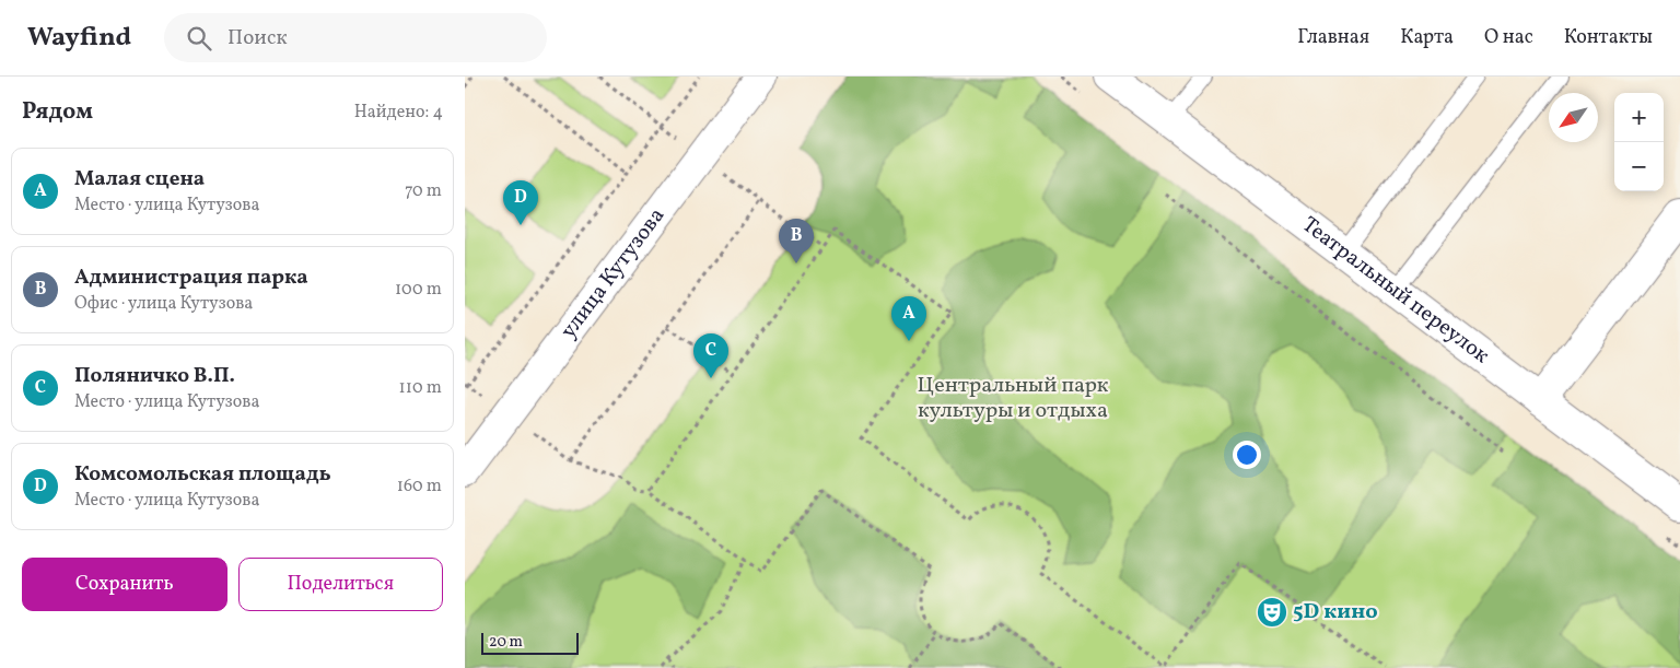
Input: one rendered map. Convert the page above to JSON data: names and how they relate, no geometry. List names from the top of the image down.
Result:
{
  "streets": {
    "street": ["улица Кутузова", "Театральный переулок"]
  },
  "parks": ["Центральный парк культуры и отдыха"],
  "places": {
    "theatre": ["5D кино"]
  },
  "scale_bar": "20 m",
  "north": "bottom left",
  "page": {
    "header": "Wayfind",
    "search": "Поиск",
    "nav": [
      "Главная",
      "Карта",
      "О нас",
      "Контакты"
    ],
    "heading": ["Рядом", "Найдено: 4"],
    "map_buttons": ["+", "−"],
    "list": [
      {
        "mark": "A",
        "name": "Малая сцена",
        "note": "Место · улица Кутузова",
        "value": "70 m"
      },
      {
        "mark": "B",
        "name": "Администрация парка",
        "note": "Офис · улица Кутузова",
        "value": "100 m"
      },
      {
        "mark": "C",
        "name": "Поляничко В.П.",
        "note": "Место · улица Кутузова",
        "value": "110 m"
      },
      {
        "mark": "D",
        "name": "Комсомольская площадь",
        "note": "Место · улица Кутузова",
        "value": "160 m"
      }
    ],
    "pins": [
      "D",
      "B",
      "A",
      "C"
    ],
    "buttons": ["Сохранить", "Поделиться"],
    "scale": "20 m"
  }
}
